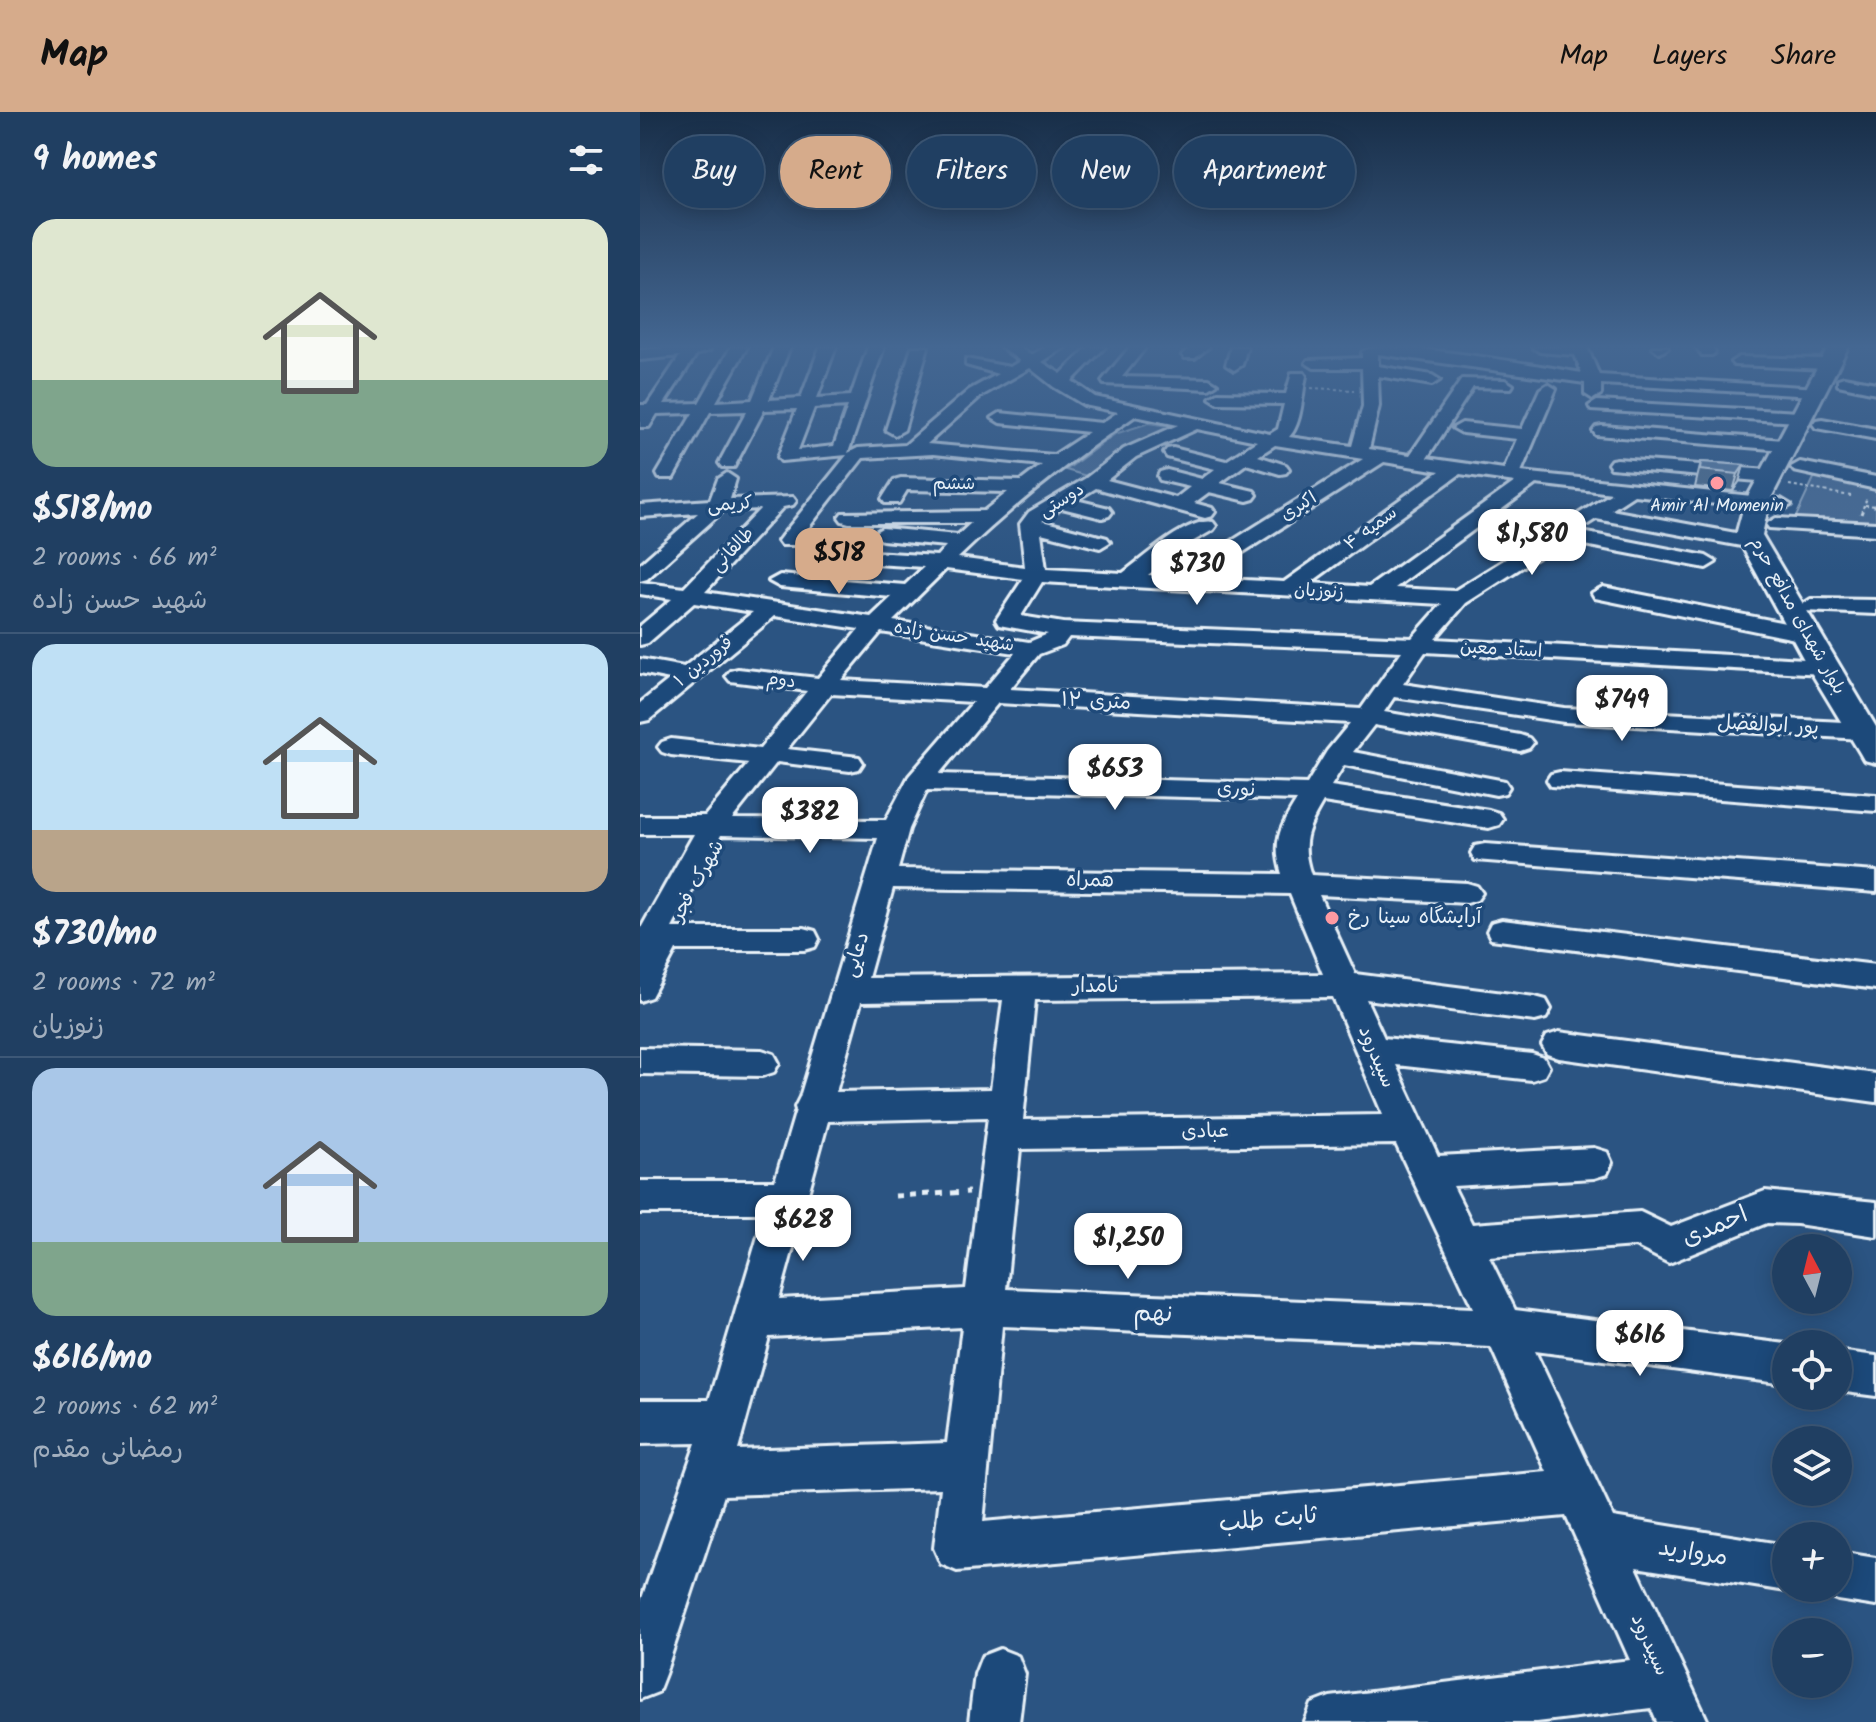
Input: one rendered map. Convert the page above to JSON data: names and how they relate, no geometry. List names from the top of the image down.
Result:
{
  "streets": {
    "main road": ["بلوار شهدای مدافع حرم"],
    "street": [
      "ششم",
      "دوستی",
      "کریمی",
      "اکبری",
      "سمیه ۴",
      "طالقانی",
      "زنوزیان",
      "شهید حسن زاده",
      "استاد معین",
      "فروردین ۱",
      "دوم",
      "۱۲ متری",
      "پور ابوالفضل",
      "نوری",
      "شهرک فجر",
      "همراه",
      "دعایی",
      "نامدار",
      "سپیدرود",
      "عبادی",
      "احمدی",
      "نهم",
      "ثابت طلب",
      "مروارید"
    ]
  },
  "crossings": [
    ["ششم", "شهرک فجر"],
    ["دوستی", "زنوزیان"],
    ["کریمی", "طالقانی"],
    ["اکبری", "زنوزیان"],
    ["سمیه ۴", "زنوزیان"],
    ["طالقانی", "شهید حسن زاده"],
    ["زنوزیان", "شهرک فجر"],
    ["زنوزیان", "سپیدرود"],
    ["بلوار شهدای مدافع حرم", "استاد معین"],
    ["بلوار شهدای مدافع حرم", "پور ابوالفضل"],
    ["شهید حسن زاده", "فروردین ۱"],
    ["شهید حسن زاده", "شهرک فجر"],
    ["شهید حسن زاده", "دعایی"],
    ["استاد معین", "سپیدرود"],
    ["دوم", "۱۲ متری"],
    ["دوم", "شهرک فجر"],
    ["۱۲ متری", "پور ابوالفضل"],
    ["۱۲ متری", "شهرک فجر"],
    ["۱۲ متری", "دعایی"],
    ["۱۲ متری", "سپیدرود"],
    ["پور ابوالفضل", "سپیدرود"],
    ["نوری", "دعایی"],
    ["نوری", "سپیدرود"],
    ["همراه", "دعایی"],
    ["همراه", "سپیدرود"],
    ["دعایی", "نامدار"],
    ["دعایی", "عبادی"],
    ["دعایی", "نهم"],
    ["نامدار", "سپیدرود"],
    ["سپیدرود", "عبادی"],
    ["سپیدرود", "احمدی"],
    ["سپیدرود", "نهم"],
    ["سپیدرود", "ثابت طلب"],
    ["سپیدرود", "مروارید"]
  ],
  "places": ["Amir Al Momenin", "آرایشگاه سینا رخ"],
  "north": "top",
  "page": {
    "header": "Map",
    "nav": ["Map", "Layers", "Share"],
    "heading": "9 homes",
    "chip": [
      "Buy",
      "Rent",
      "Filters",
      "New",
      "Apartment"
    ],
    "list": [
      {
        "name": "$518/mo",
        "note": "2 rooms · 66 m² · شهید حسن زاده"
      },
      {
        "name": "$730/mo",
        "note": "2 rooms · 72 m² · زنوزیان"
      },
      {
        "name": "$616/mo",
        "note": "2 rooms · 62 m² · رمضانی مقدم"
      }
    ],
    "price": [
      "$1,580",
      "$518",
      "$730",
      "$749",
      "$653",
      "$382",
      "$628",
      "$1,250",
      "$616"
    ],
    "map_buttons": ["+", "−"]
  }
}
